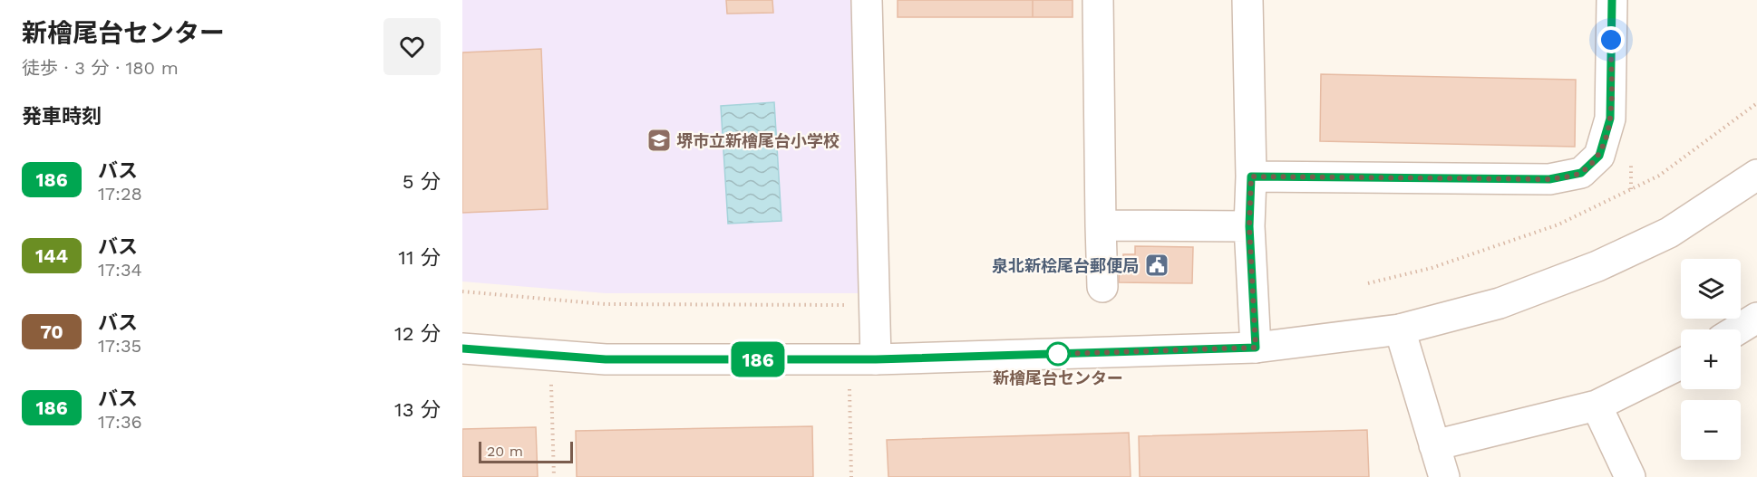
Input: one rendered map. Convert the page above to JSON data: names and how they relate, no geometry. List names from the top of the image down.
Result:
{
  "places": {
    "school or university": ["堺市立新檜尾台小学校"],
    "public building": ["泉北新桧尾台郵便局"],
    "other": ["新檜尾台センター"]
  },
  "lines": ["bus line 186"],
  "scale_bar": "20 m",
  "page": {
    "heading": [
      ["新檜尾台センター", "徒歩 · 3 分 · 180 m"],
      "発車時刻"
    ],
    "on_map": "186",
    "list": [
      {
        "mark": "186",
        "name": "バス",
        "note": "17:28",
        "value": "5 分"
      },
      {
        "mark": "144",
        "name": "バス",
        "note": "17:34",
        "value": "11 分"
      },
      {
        "mark": "70",
        "name": "バス",
        "note": "17:35",
        "value": "12 分"
      },
      {
        "mark": "186",
        "name": "バス",
        "note": "17:36",
        "value": "13 分"
      }
    ],
    "map_buttons": ["+", "−"],
    "scale": "20 m"
  }
}
